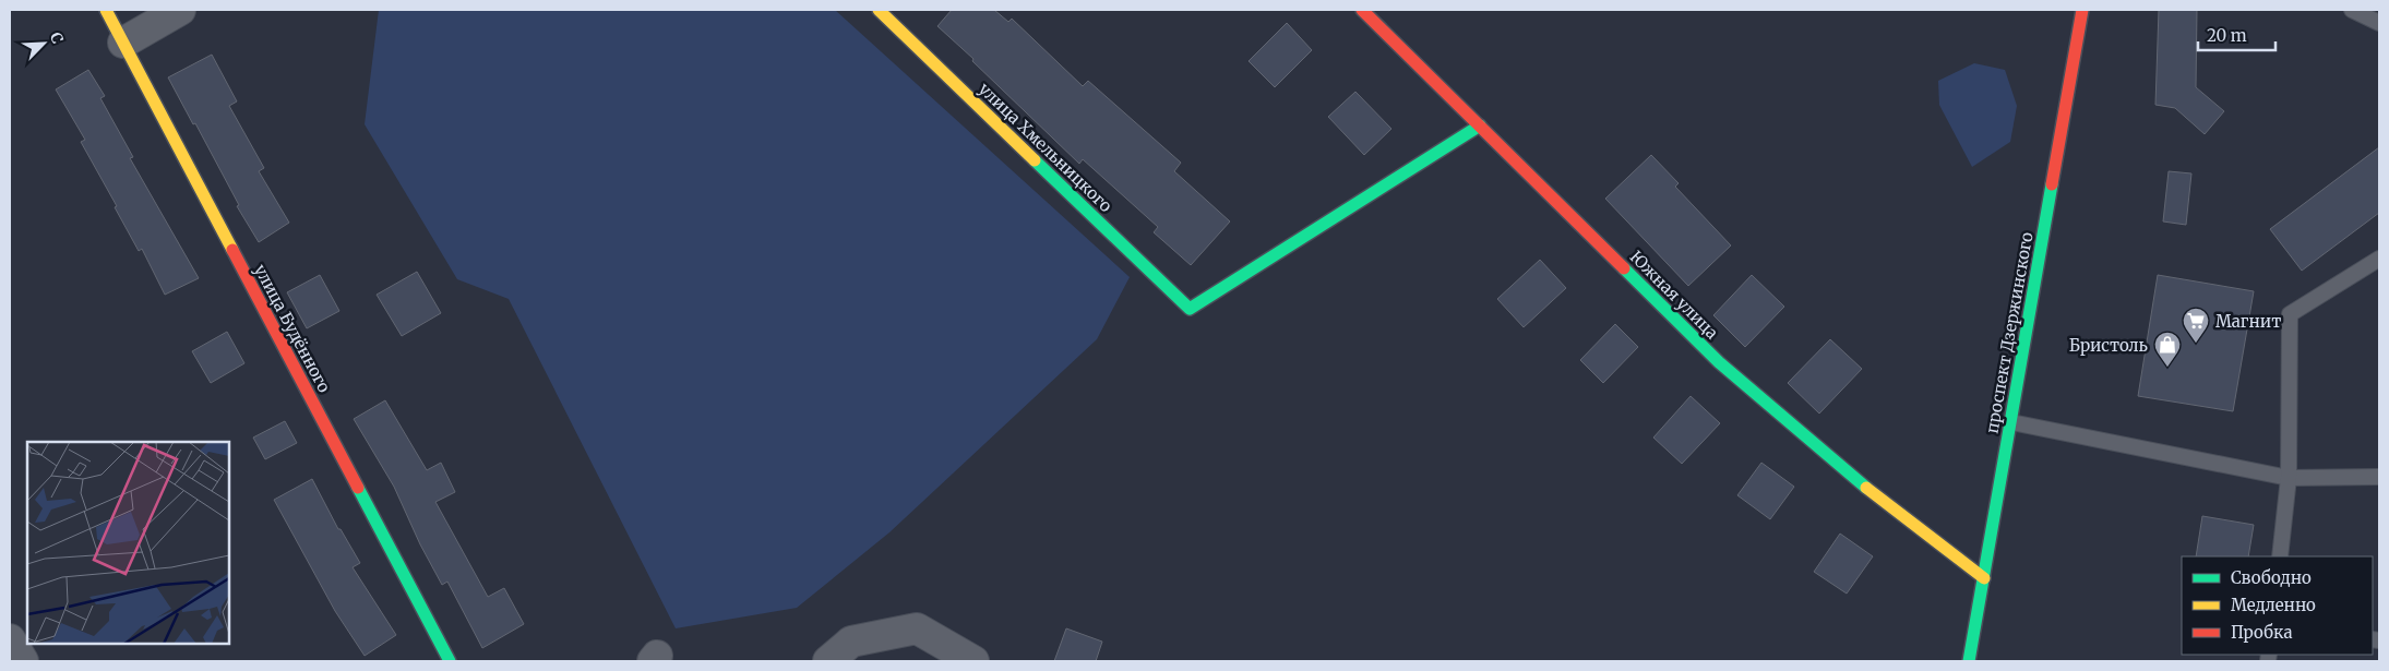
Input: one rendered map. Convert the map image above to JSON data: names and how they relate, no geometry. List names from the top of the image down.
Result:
{
  "streets": {
    "street": [
      "улица Хмельницкого",
      "Южная улица",
      "улица Будённого",
      "проспект Дзержинского"
    ]
  },
  "crossings": [
    ["улица Хмельницкого", "Южная улица"],
    ["Южная улица", "проспект Дзержинского"]
  ],
  "places": {
    "supermarket": ["Магнит"],
    "shop": ["Бристоль"]
  },
  "legend": ["Свободно", "Медленно", "Пробка"],
  "scale_bar": "20 m",
  "north": "top right"
}
